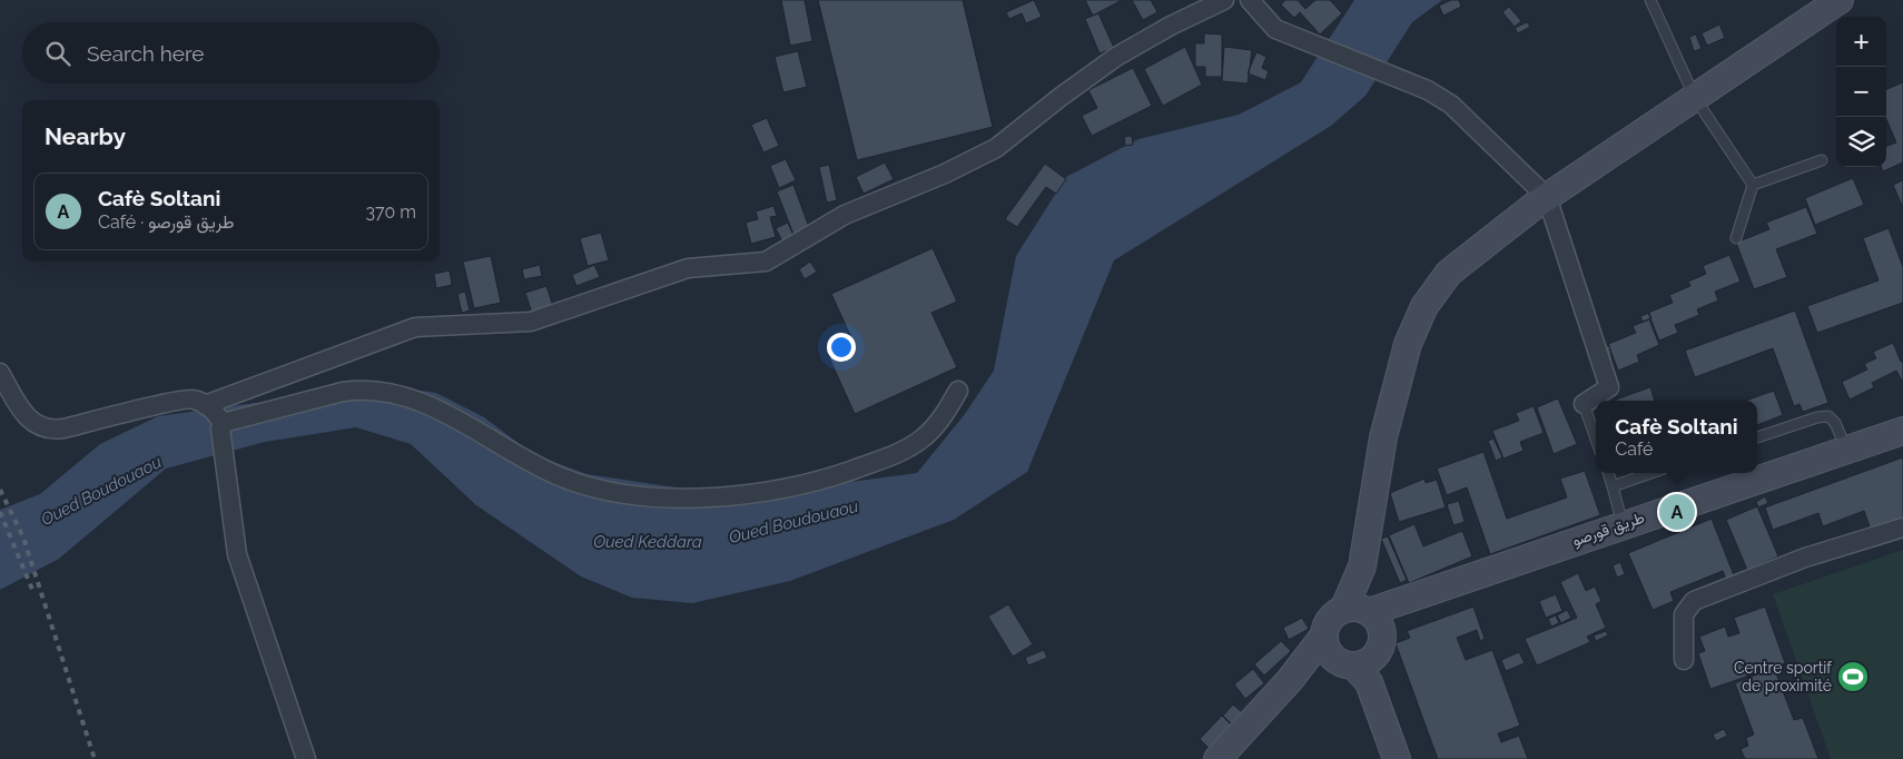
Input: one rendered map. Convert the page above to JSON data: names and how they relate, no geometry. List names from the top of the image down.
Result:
{
  "streets": {
    "main road": ["طريق قورصو"]
  },
  "water": ["Oued Boudouaou", "Oued Keddara"],
  "places": {
    "sports": ["Centre sportif de proximité"]
  },
  "page": {
    "map_buttons": ["+", "−"],
    "search": "Search here",
    "heading": "Nearby",
    "list": [
      {
        "mark": "A",
        "name": "Cafè Soltani",
        "note": "Café · طريق قورصو",
        "value": "370 m"
      }
    ],
    "popup": ["Cafè Soltani", "Café"],
    "pins": "A"
  }
}
